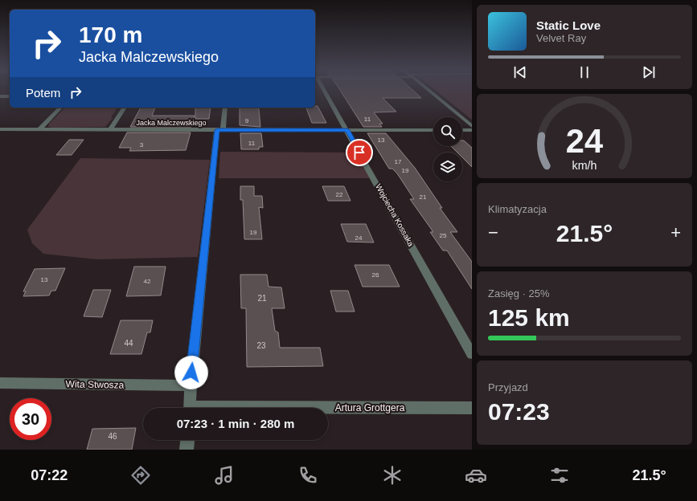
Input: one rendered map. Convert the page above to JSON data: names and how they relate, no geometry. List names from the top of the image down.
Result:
{
  "streets": {
    "street": [
      "Jacka Malczewskiego",
      "Wojciecha Kossaka",
      "Wita Stwosza",
      "Artura Grottgera"
    ]
  },
  "crossings": [
    ["Jacka Malczewskiego", "Wojciecha Kossaka"]
  ],
  "house_numbers": [
    "11",
    "9",
    "13",
    "11",
    "3",
    "17",
    "19",
    "22",
    "21",
    "19",
    "25",
    "24",
    "26",
    "13",
    "42",
    "21",
    "44",
    "23",
    "46"
  ],
  "page": {
    "turn": ["170 m", "Jacka Malczewskiego"],
    "song": ["Static Love", "Velvet Ray"],
    "then": "Potem",
    "tile": [
      "Klimatyzacja",
      ["Zasięg · 25%", "125 km"],
      ["Przyjazd", "07:23"]
    ],
    "heat": ["−", "21.5°", "+"],
    "limit": "30",
    "trip": "07:23 · 1 min · 280 m",
    "tabs": ["07:22", "21.5°"],
    "gauge": ["24", "km/h"]
  }
}
